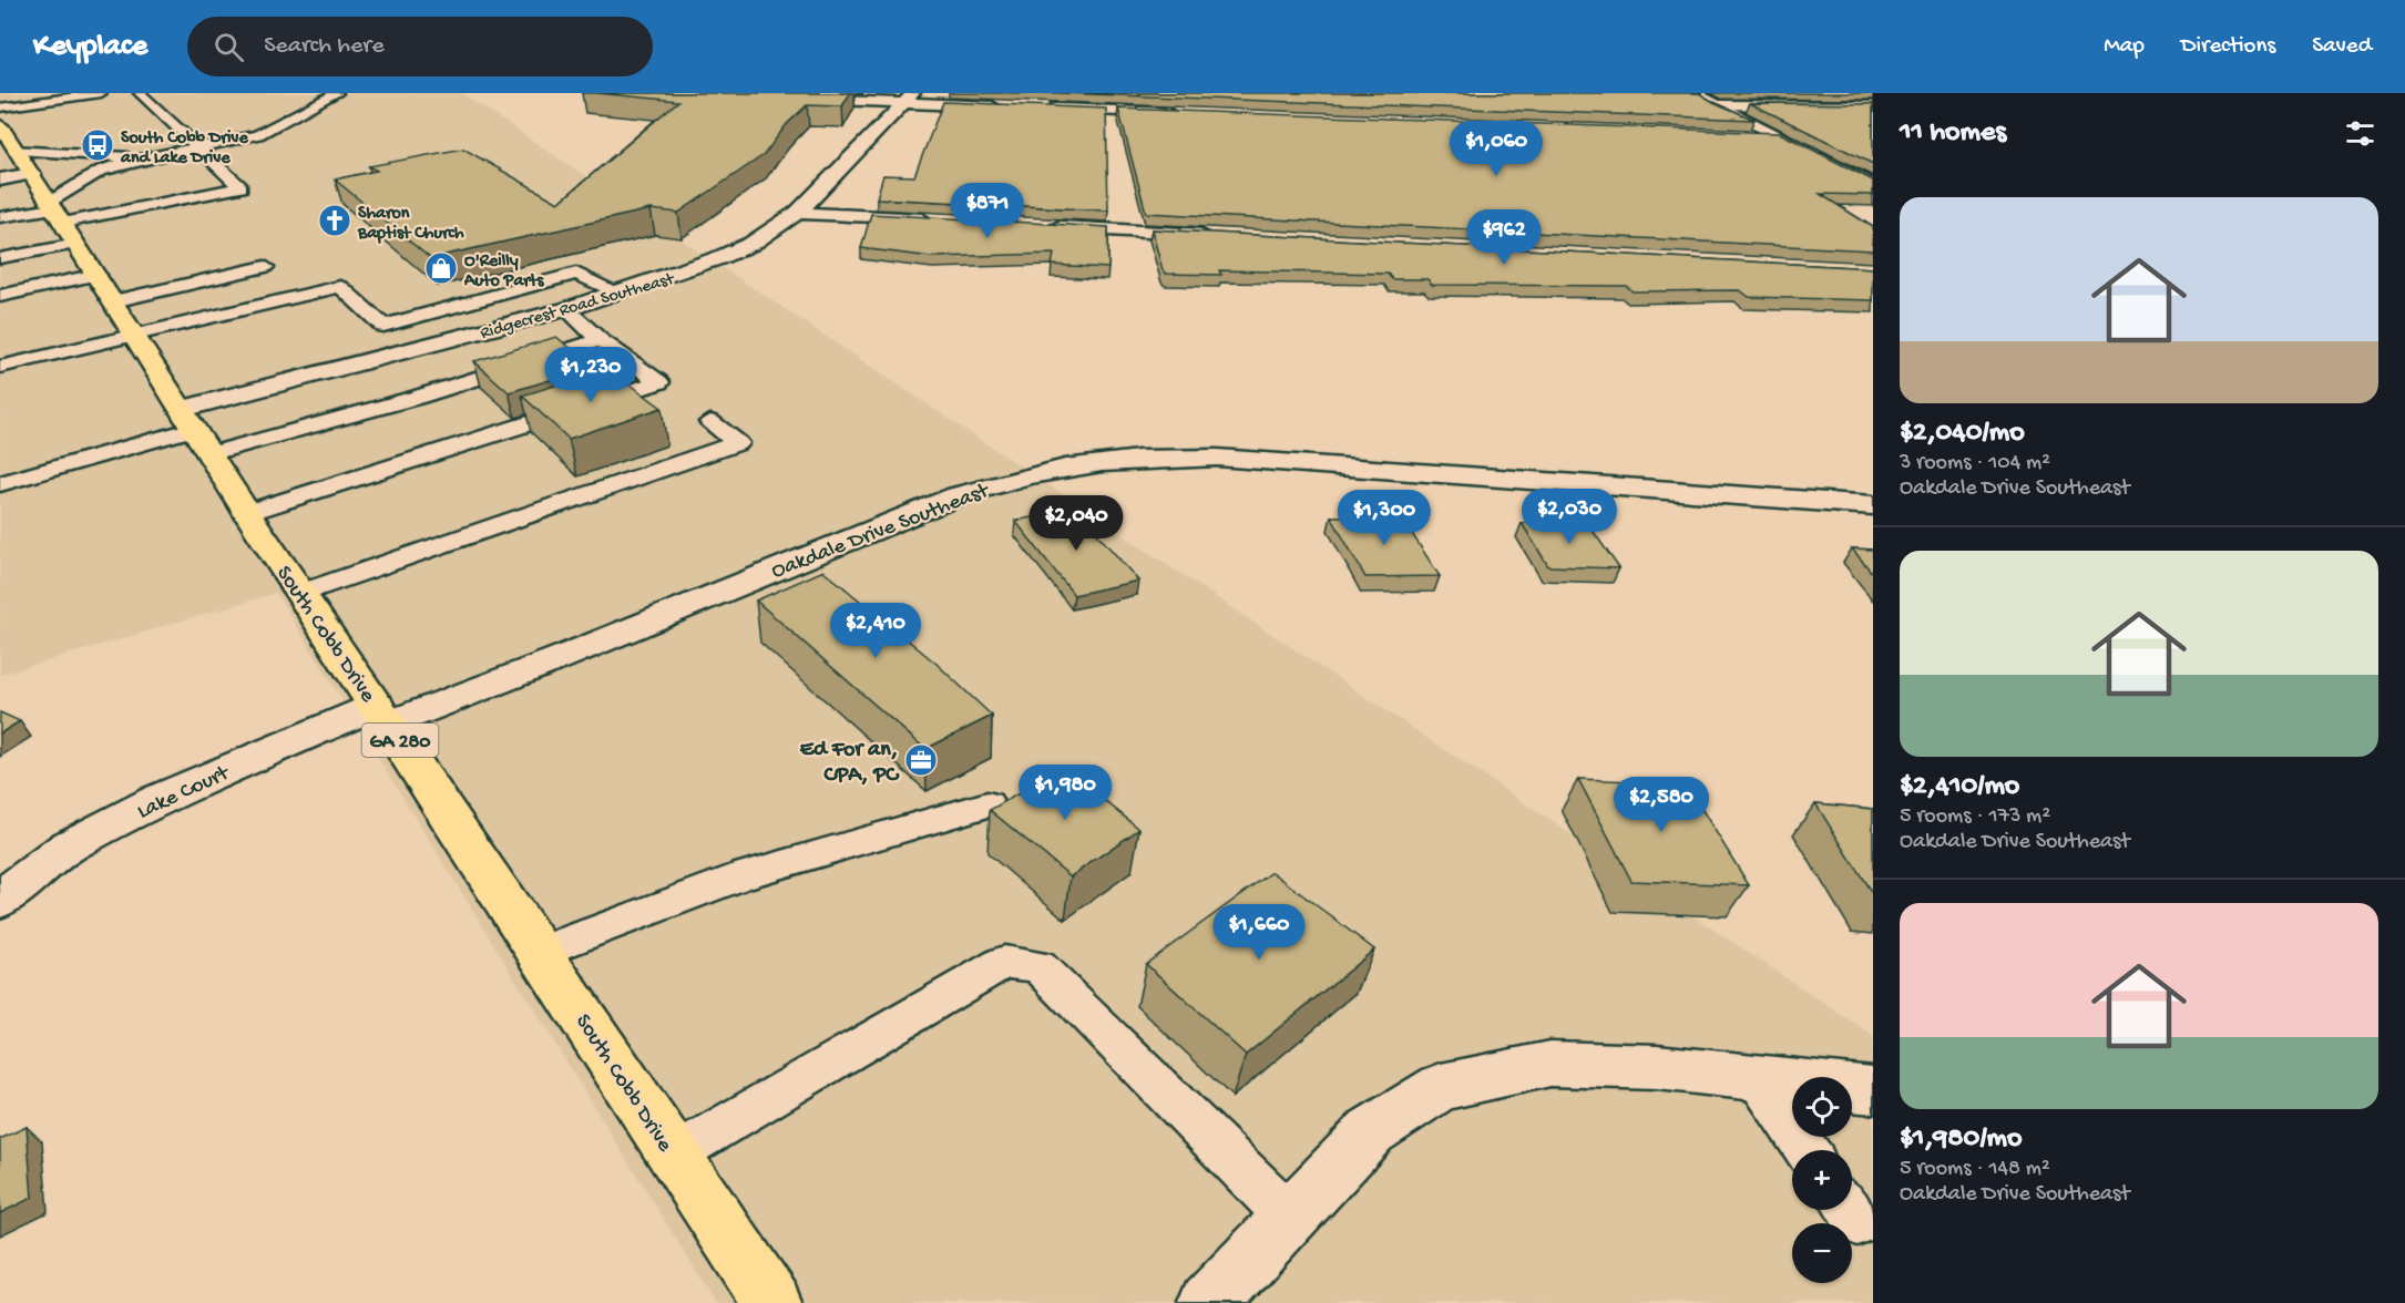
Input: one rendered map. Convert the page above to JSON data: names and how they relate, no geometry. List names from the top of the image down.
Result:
{
  "streets": {
    "main road": ["South Cobb Drive", "GA 280"],
    "street": ["Ridgecrest Road Southeast", "Oakdale Drive Southeast", "Lake Court"]
  },
  "crossings": [
    ["Ridgecrest Road Southeast", "South Cobb Drive"],
    ["Oakdale Drive Southeast", "South Cobb Drive"],
    ["Oakdale Drive Southeast", "Lake Court"],
    ["South Cobb Drive", "Lake Court"]
  ],
  "places": {
    "bus stop": ["South Cobb Drive and Lake Drive"],
    "church": ["Sharon Baptist Church"],
    "shop": ["O'Reilly Auto Parts"],
    "office": ["Ed For an, CPA, PC"]
  },
  "page": {
    "header": "Keyplace",
    "search": "Search here",
    "nav": ["Map", "Directions", "Saved"],
    "heading": "11 homes",
    "price": [
      "$1,060",
      "$871",
      "$962",
      "$1,230",
      "$2,030",
      "$1,300",
      "$2,040",
      "$2,410",
      "$1,980",
      "$2,580",
      "$1,660"
    ],
    "list": [
      {
        "name": "$2,040/mo",
        "note": "3 rooms · 104 m² · Oakdale Drive Southeast"
      },
      {
        "name": "$2,410/mo",
        "note": "5 rooms · 173 m² · Oakdale Drive Southeast"
      },
      {
        "name": "$1,980/mo",
        "note": "5 rooms · 148 m² · Oakdale Drive Southeast"
      }
    ],
    "map_buttons": ["+", "−"]
  }
}
